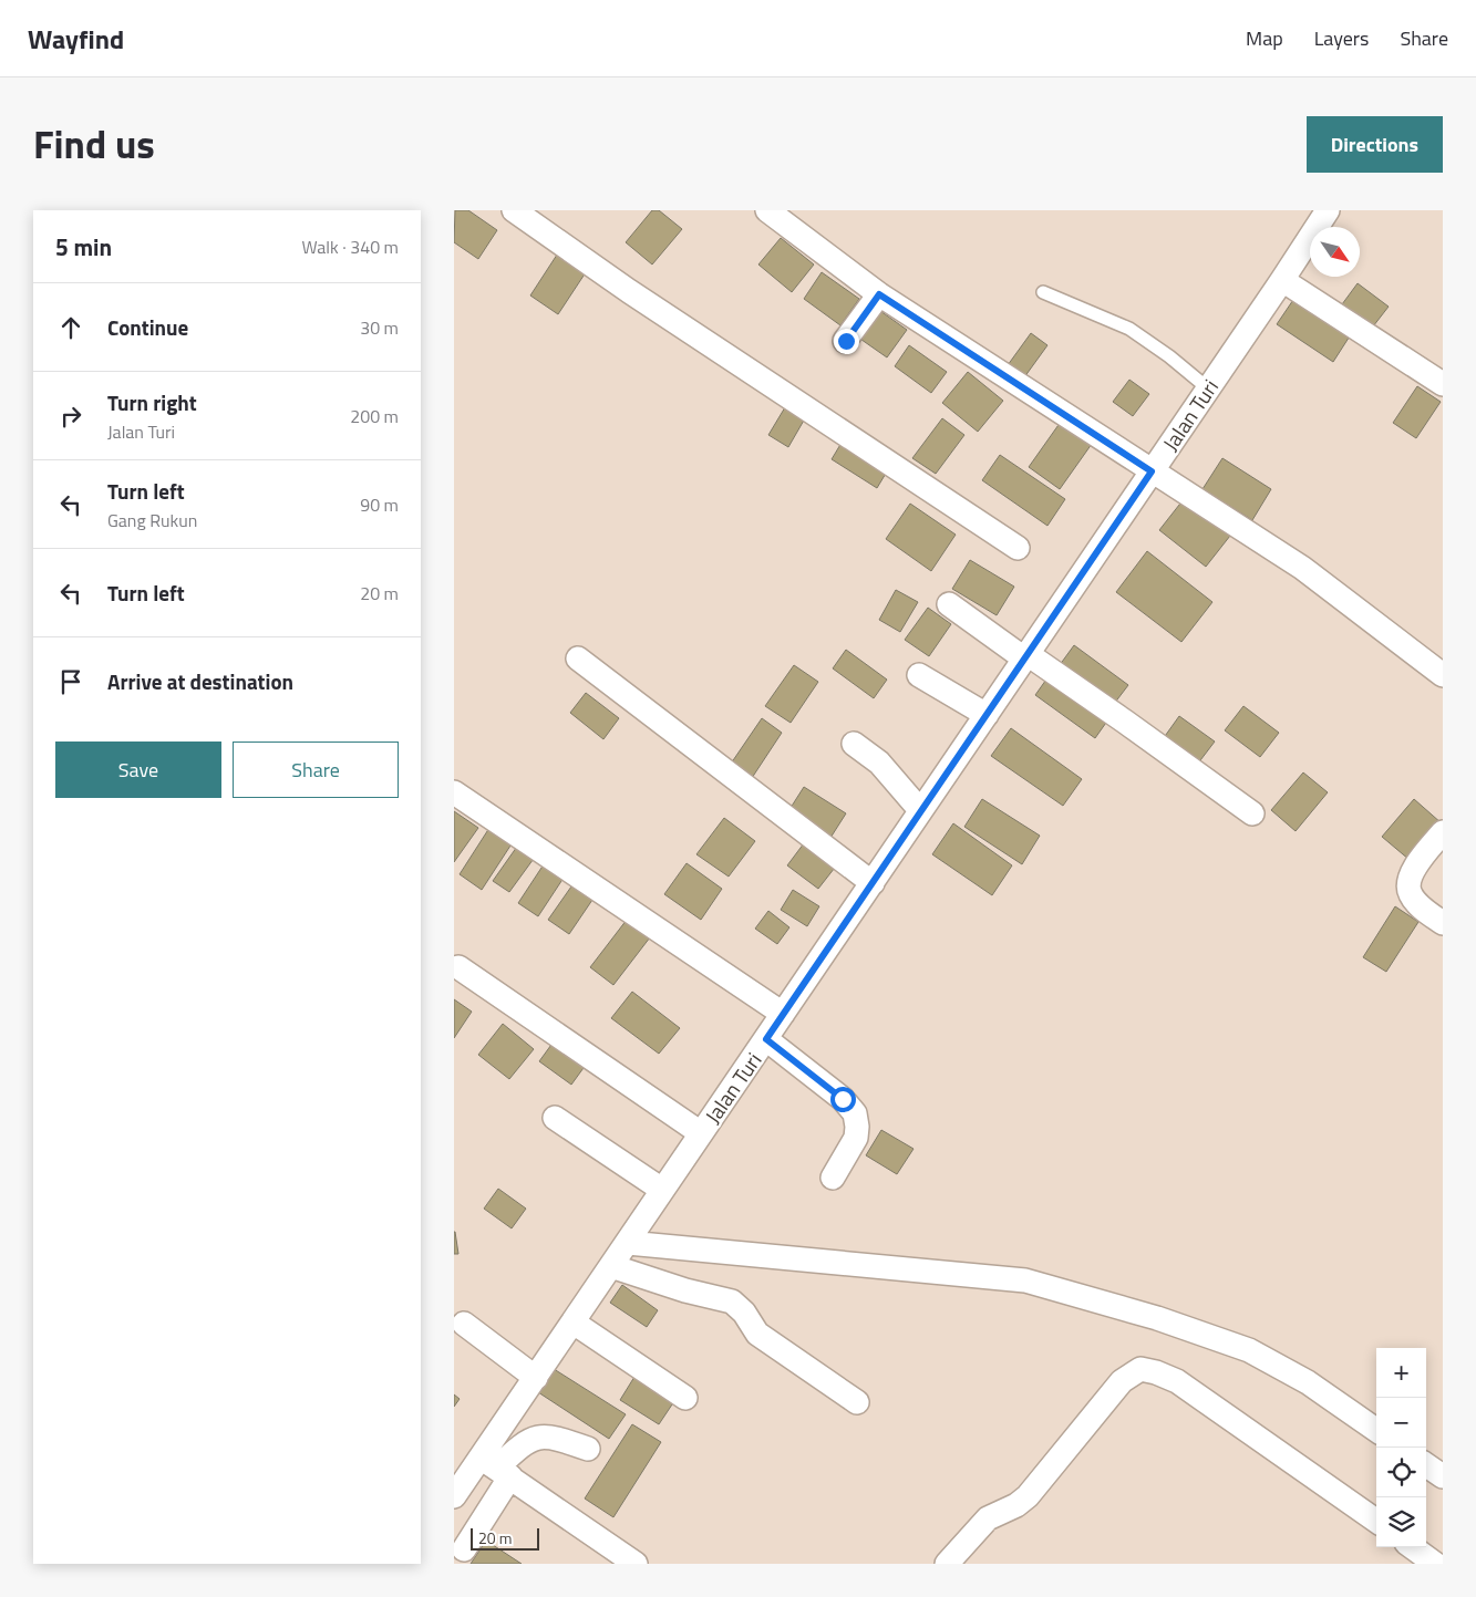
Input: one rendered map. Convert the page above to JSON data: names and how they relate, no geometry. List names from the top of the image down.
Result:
{
  "streets": {
    "street": ["Jalan Turi"]
  },
  "scale_bar": "20 m",
  "north": "bottom right",
  "page": {
    "header": "Wayfind",
    "nav": ["Map", "Layers", "Share"],
    "title": "Find us",
    "buttons": [
      "Directions",
      ["Save", "Share"]
    ],
    "heading": ["5 min", "Walk · 340 m"],
    "list": [
      ["Continue", "30 m"],
      ["Turn right", "Jalan Turi", "200 m"],
      ["Turn left", "Gang Rukun", "90 m"],
      ["Turn left", "20 m"],
      "Arrive at destination"
    ],
    "map_buttons": ["+", "−"],
    "scale": "20 m"
  }
}
